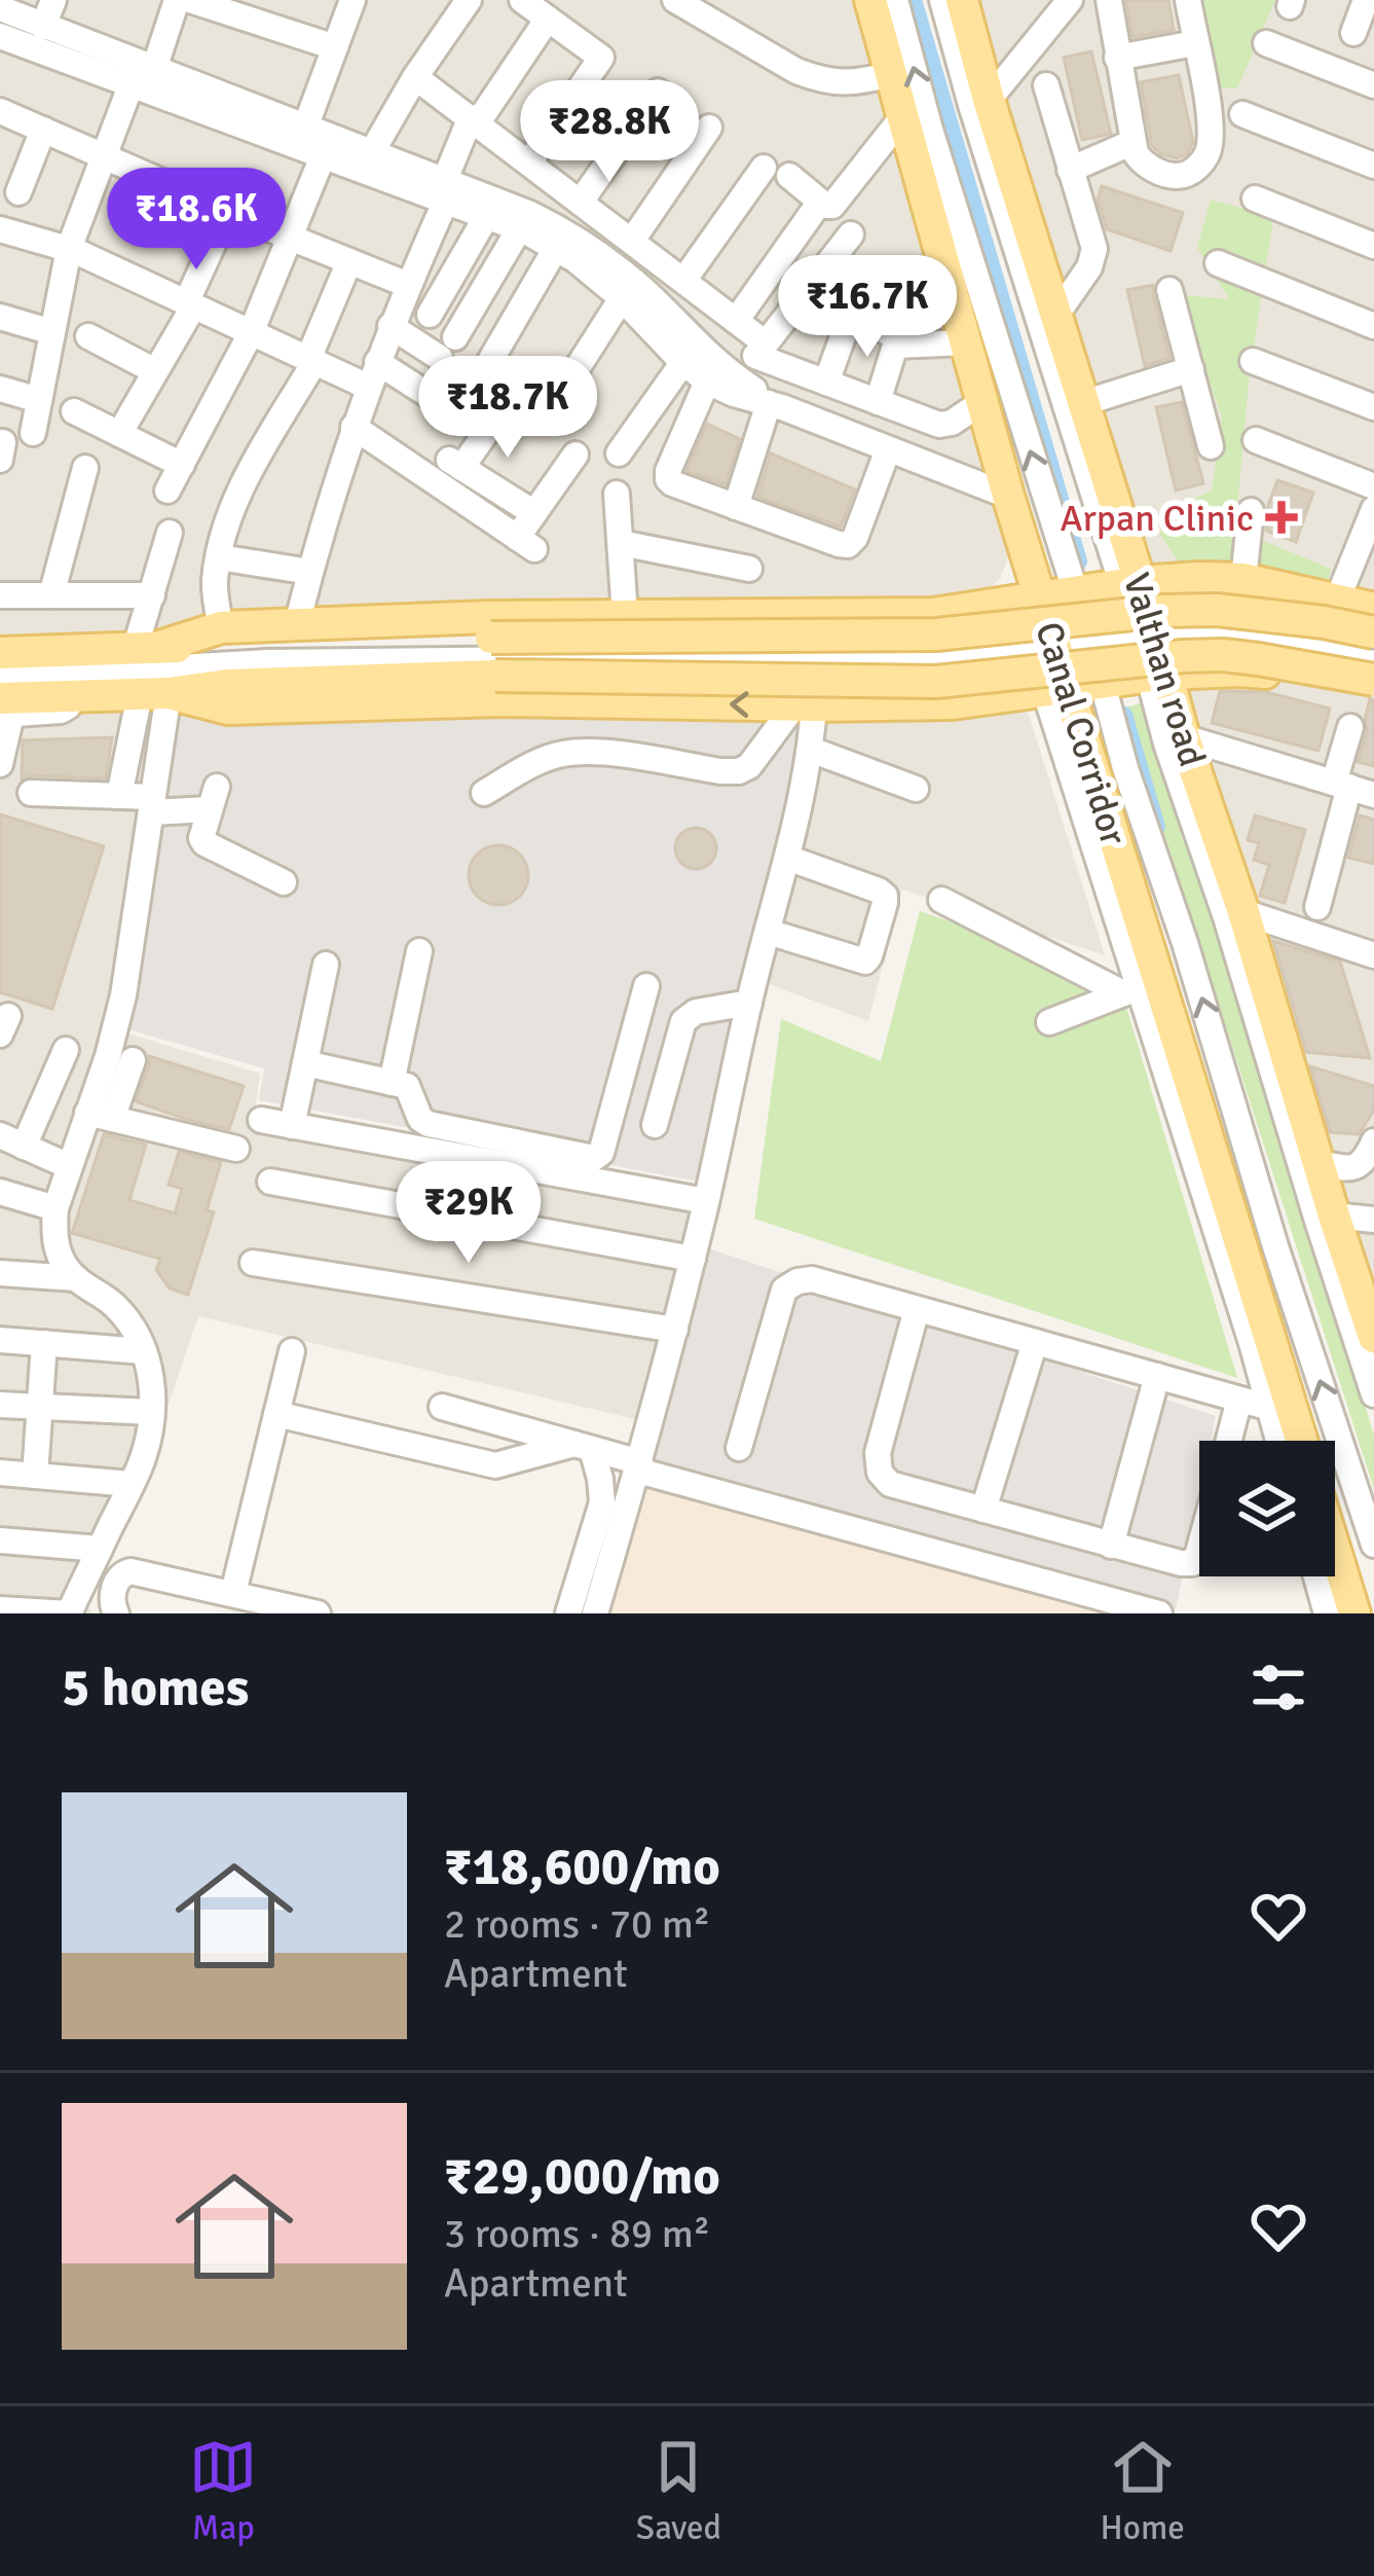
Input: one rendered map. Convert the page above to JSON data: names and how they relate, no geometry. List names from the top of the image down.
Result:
{
  "streets": {
    "main road": ["Valthan road", "Canal Corridor"]
  },
  "places": {
    "health": ["Arpan Clinic"]
  },
  "page": {
    "price": [
      "₹28.8K",
      "₹18.6K",
      "₹16.7K",
      "₹18.7K",
      "₹29K"
    ],
    "heading": "5 homes",
    "list": [
      {
        "name": "₹18,600/mo",
        "note": "2 rooms · 70 m² · Apartment"
      },
      {
        "name": "₹29,000/mo",
        "note": "3 rooms · 89 m² · Apartment"
      }
    ],
    "tabs": ["Map", "Saved", "Home"]
  }
}
